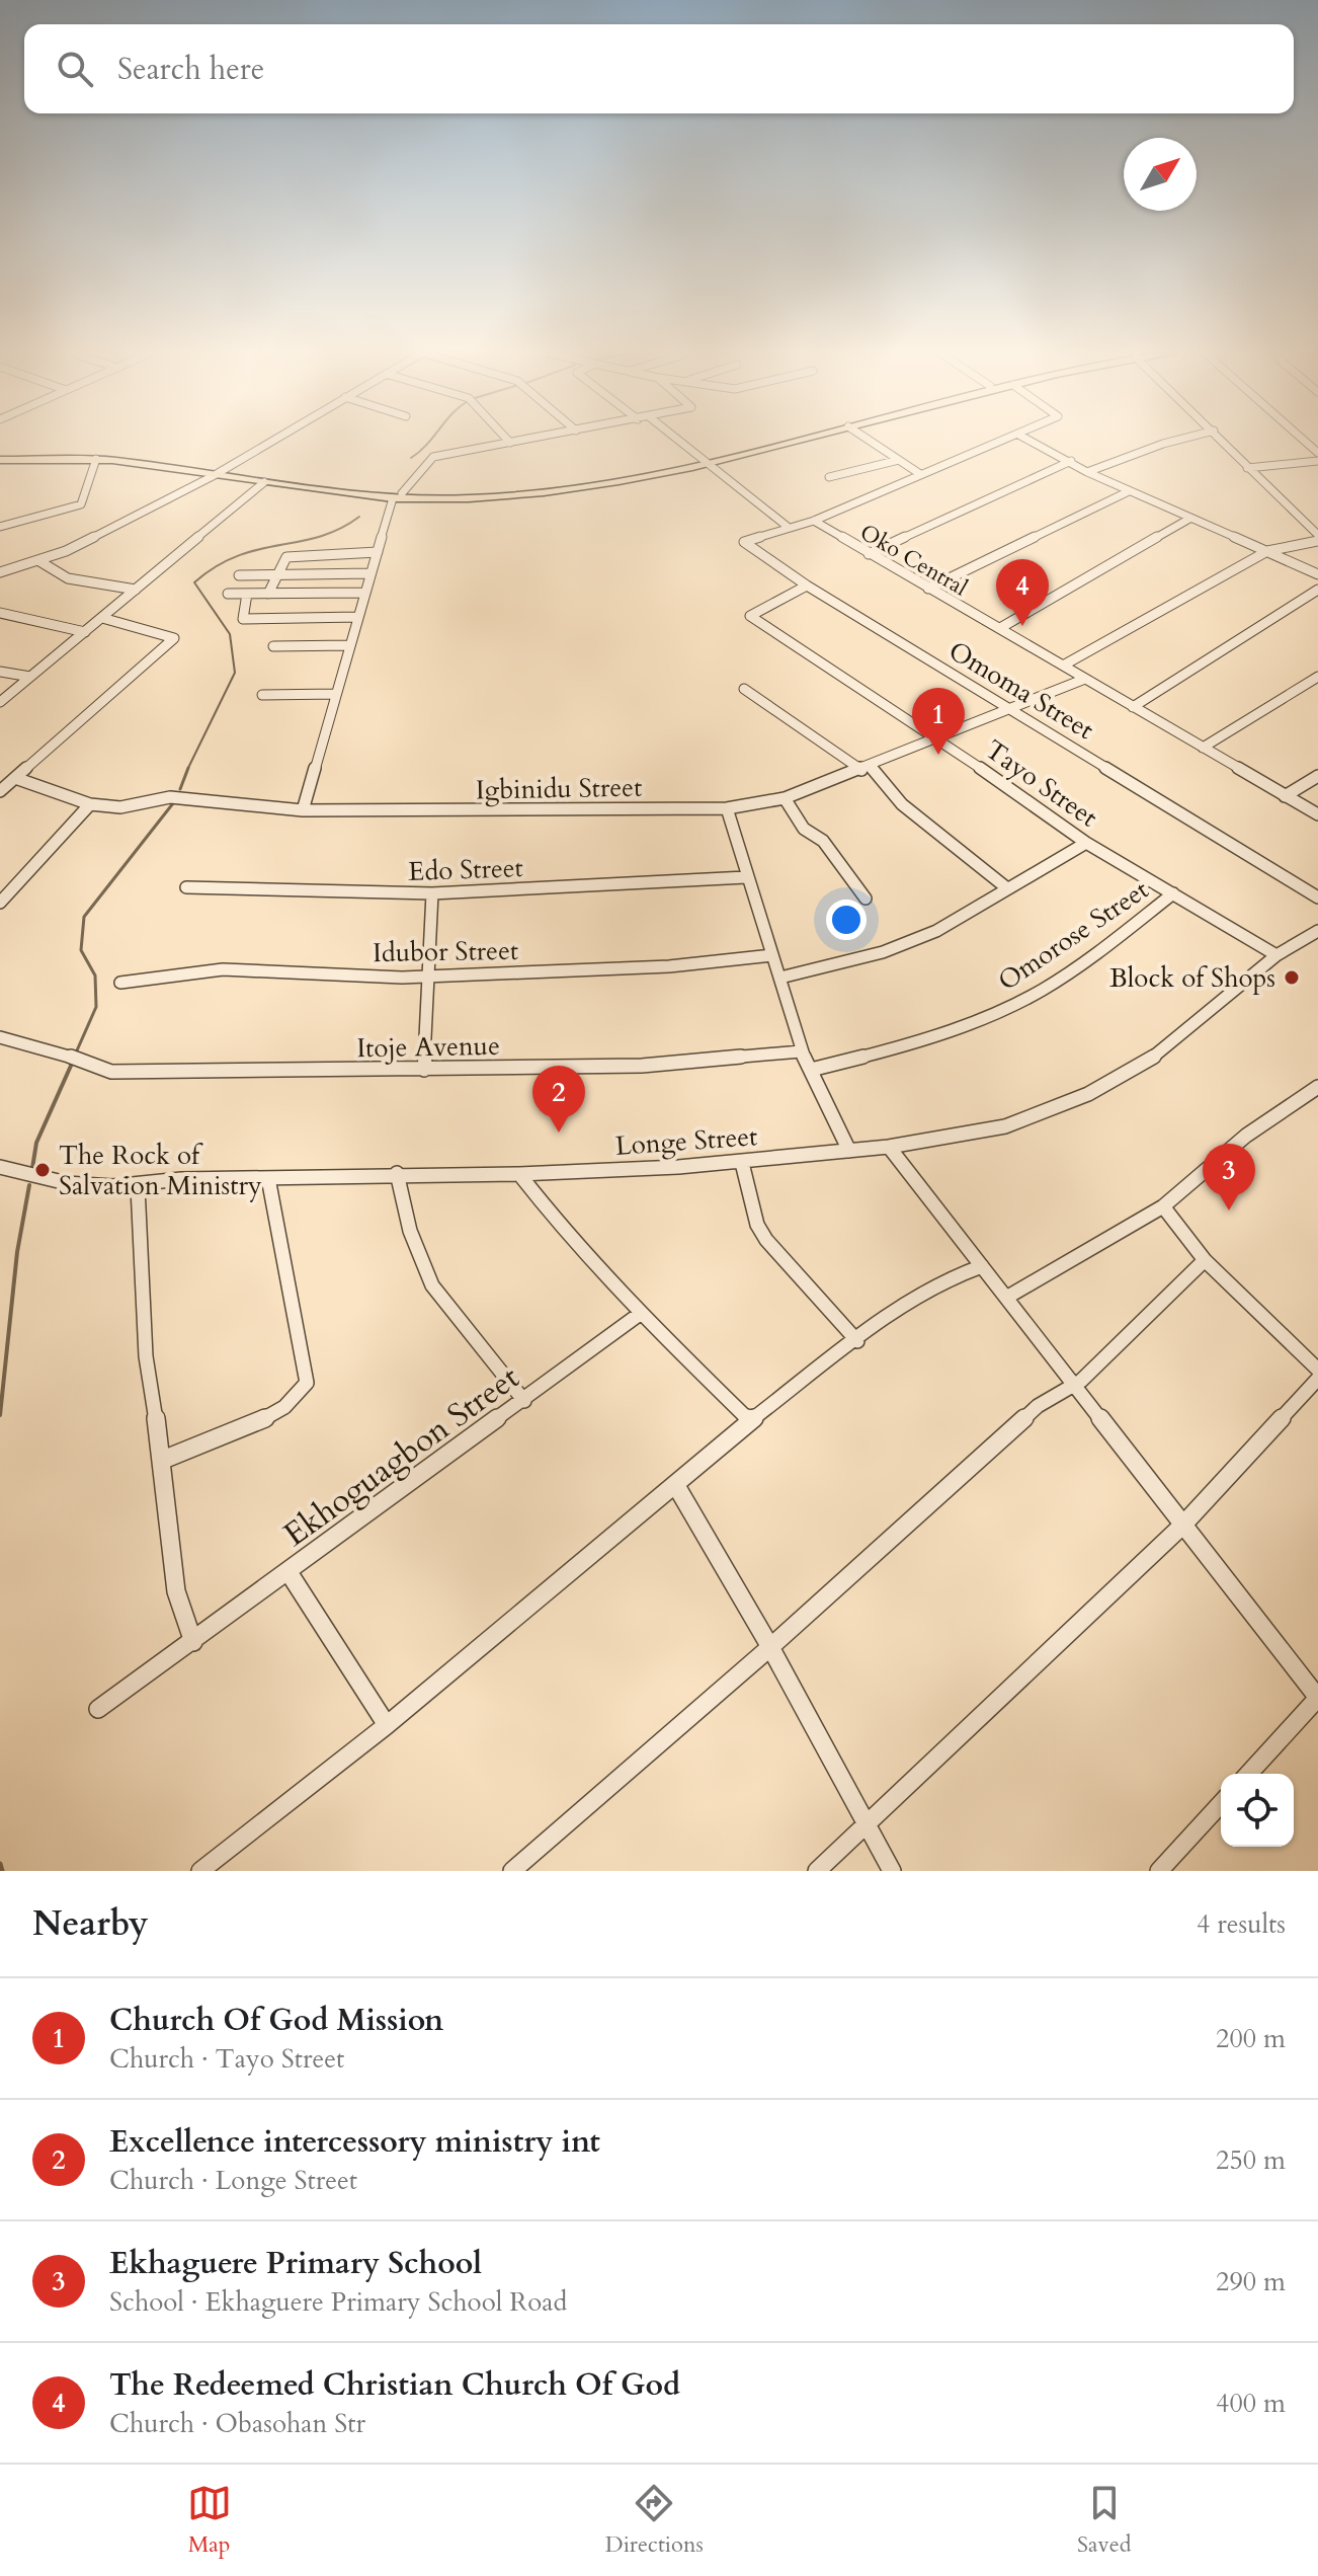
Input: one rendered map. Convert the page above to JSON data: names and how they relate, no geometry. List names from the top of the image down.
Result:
{
  "streets": {
    "street": [
      "Oko Central",
      "Omoma Street",
      "Tayo Street",
      "Igbinidu Street",
      "Edo Street",
      "Omorose Street",
      "Idubor Street",
      "Itoje Avenue",
      "Longe Street",
      "Ekhoguagbon Street"
    ]
  },
  "crossings": [
    ["Oko Central", "Igbinidu Street"],
    ["Omoma Street", "Tayo Street"],
    ["Omoma Street", "Igbinidu Street"],
    ["Tayo Street", "Igbinidu Street"],
    ["Tayo Street", "Omorose Street"],
    ["Tayo Street", "Longe Street"]
  ],
  "places": ["Block of Shops", "The Rock of Salvation Ministry"],
  "north": "top right",
  "page": {
    "search": "Search here",
    "pins": [
      "4",
      "1",
      "2",
      "3"
    ],
    "heading": ["Nearby", "4 results"],
    "list": [
      {
        "mark": "1",
        "name": "Church Of God Mission",
        "note": "Church · Tayo Street",
        "value": "200 m"
      },
      {
        "mark": "2",
        "name": "Excellence intercessory ministry int",
        "note": "Church · Longe Street",
        "value": "250 m"
      },
      {
        "mark": "3",
        "name": "Ekhaguere Primary School",
        "note": "School · Ekhaguere Primary School Road",
        "value": "290 m"
      },
      {
        "mark": "4",
        "name": "The Redeemed Christian Church Of God",
        "note": "Church · Obasohan Str",
        "value": "400 m"
      }
    ],
    "nav": ["Map", "Directions", "Saved"]
  }
}
